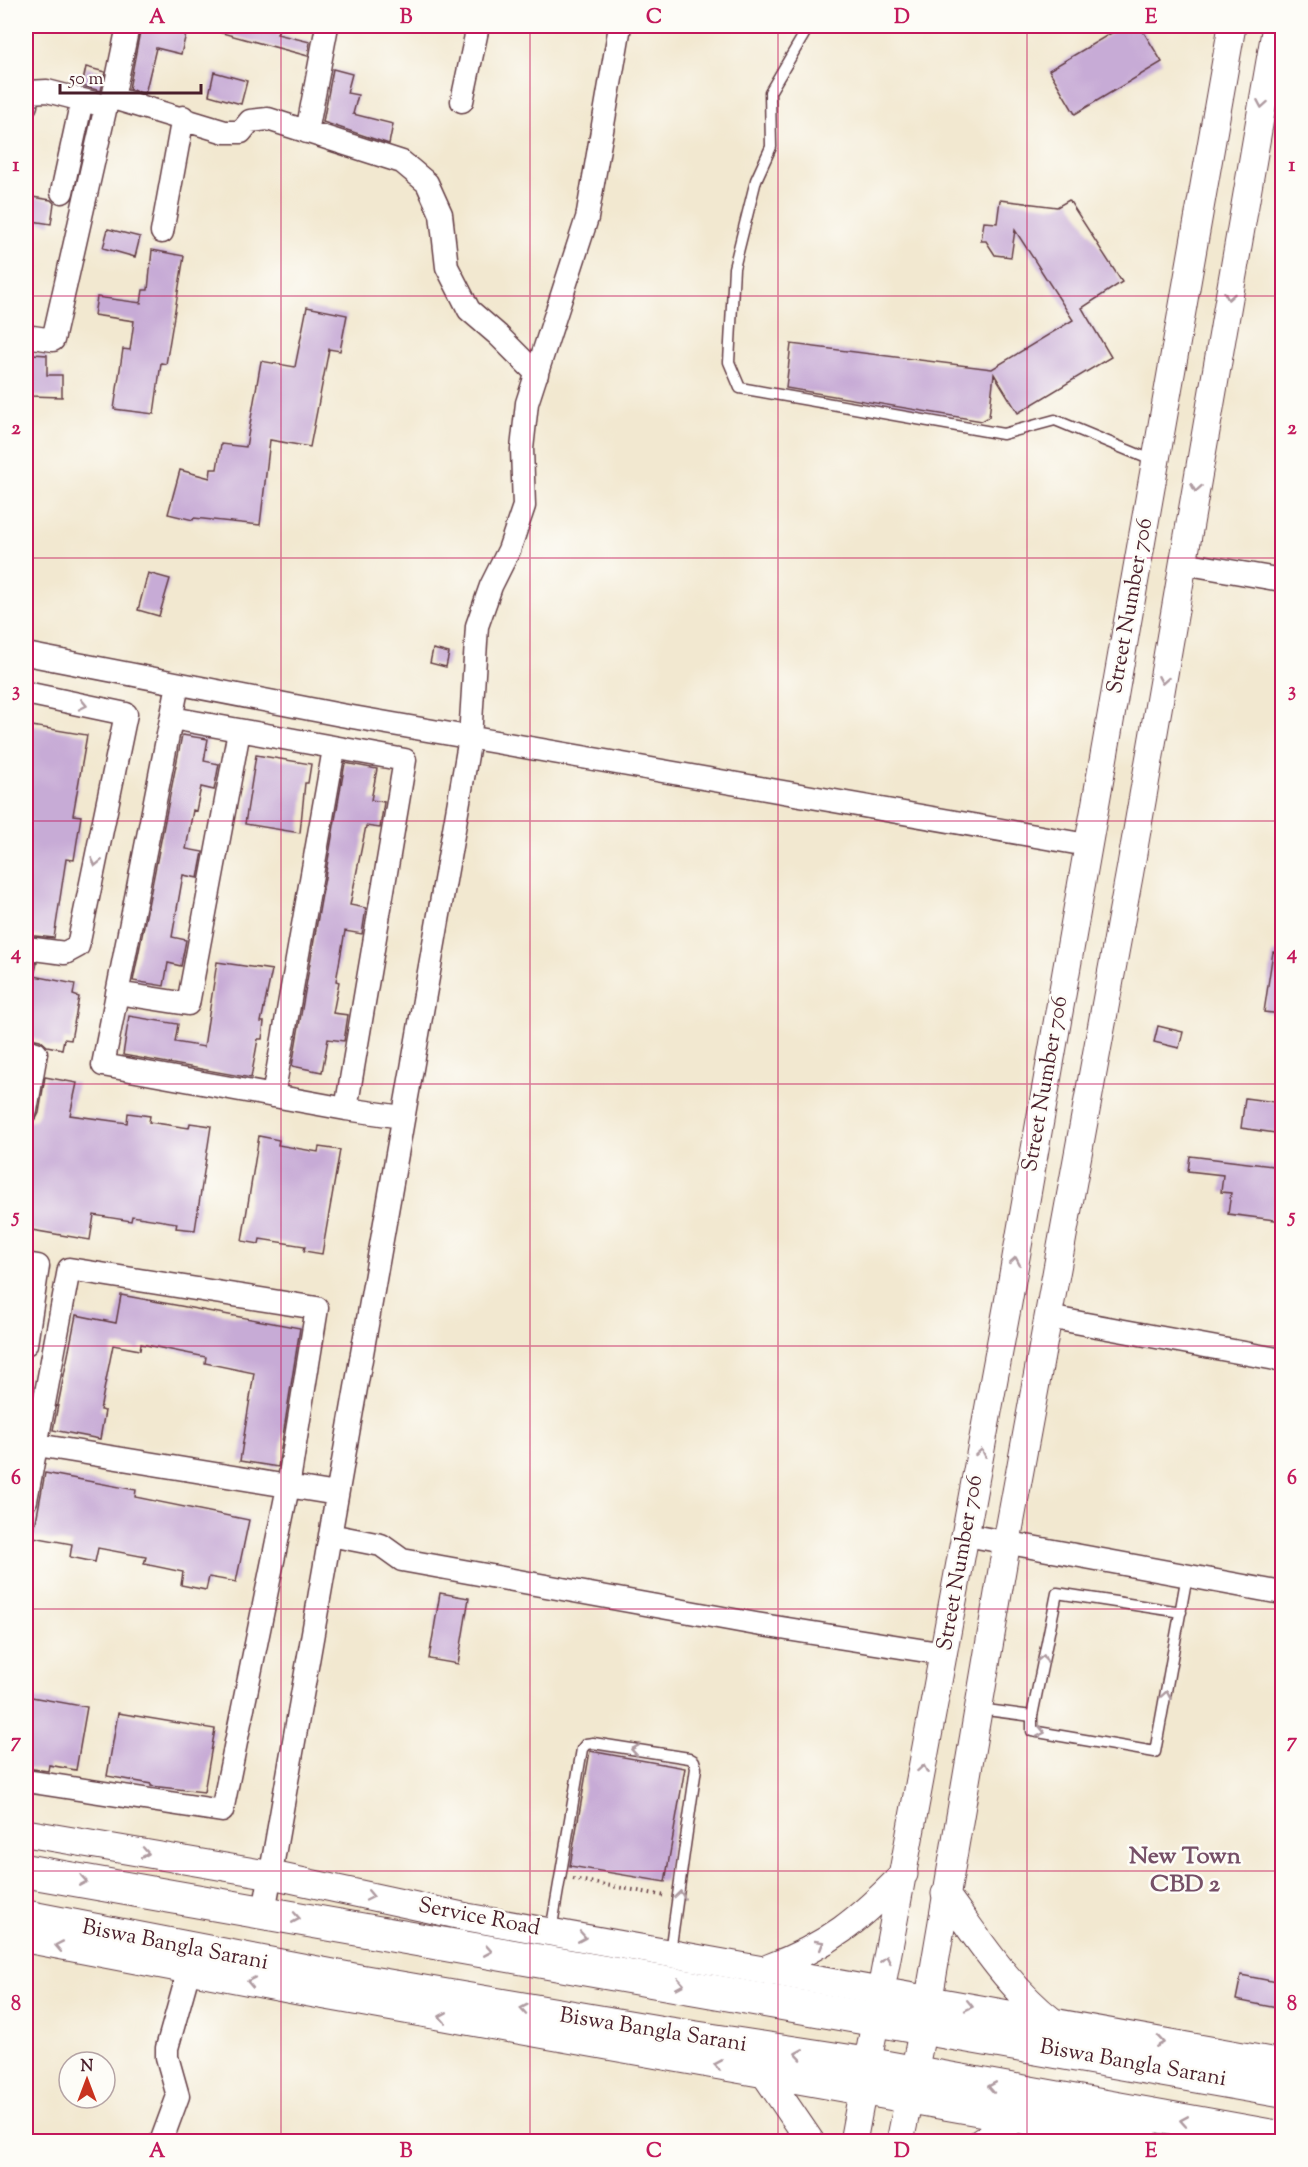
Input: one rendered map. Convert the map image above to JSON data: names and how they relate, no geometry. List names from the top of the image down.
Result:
{
  "streets": {
    "main road": ["Biswa Bangla Sarani"],
    "street": ["Street Number 706", "Service Road"]
  },
  "crossings": [
    ["Street Number 706", "Service Road"],
    ["Street Number 706", "Biswa Bangla Sarani"]
  ],
  "districts": ["New Town CBD 2"],
  "scale_bar": "50 m",
  "north": "top",
  "grid": {
    "columns": [
      "A",
      "B",
      "C",
      "D",
      "E"
    ],
    "rows": [
      "1",
      "2",
      "3",
      "4",
      "5",
      "6",
      "7",
      "8"
    ]
  }
}
